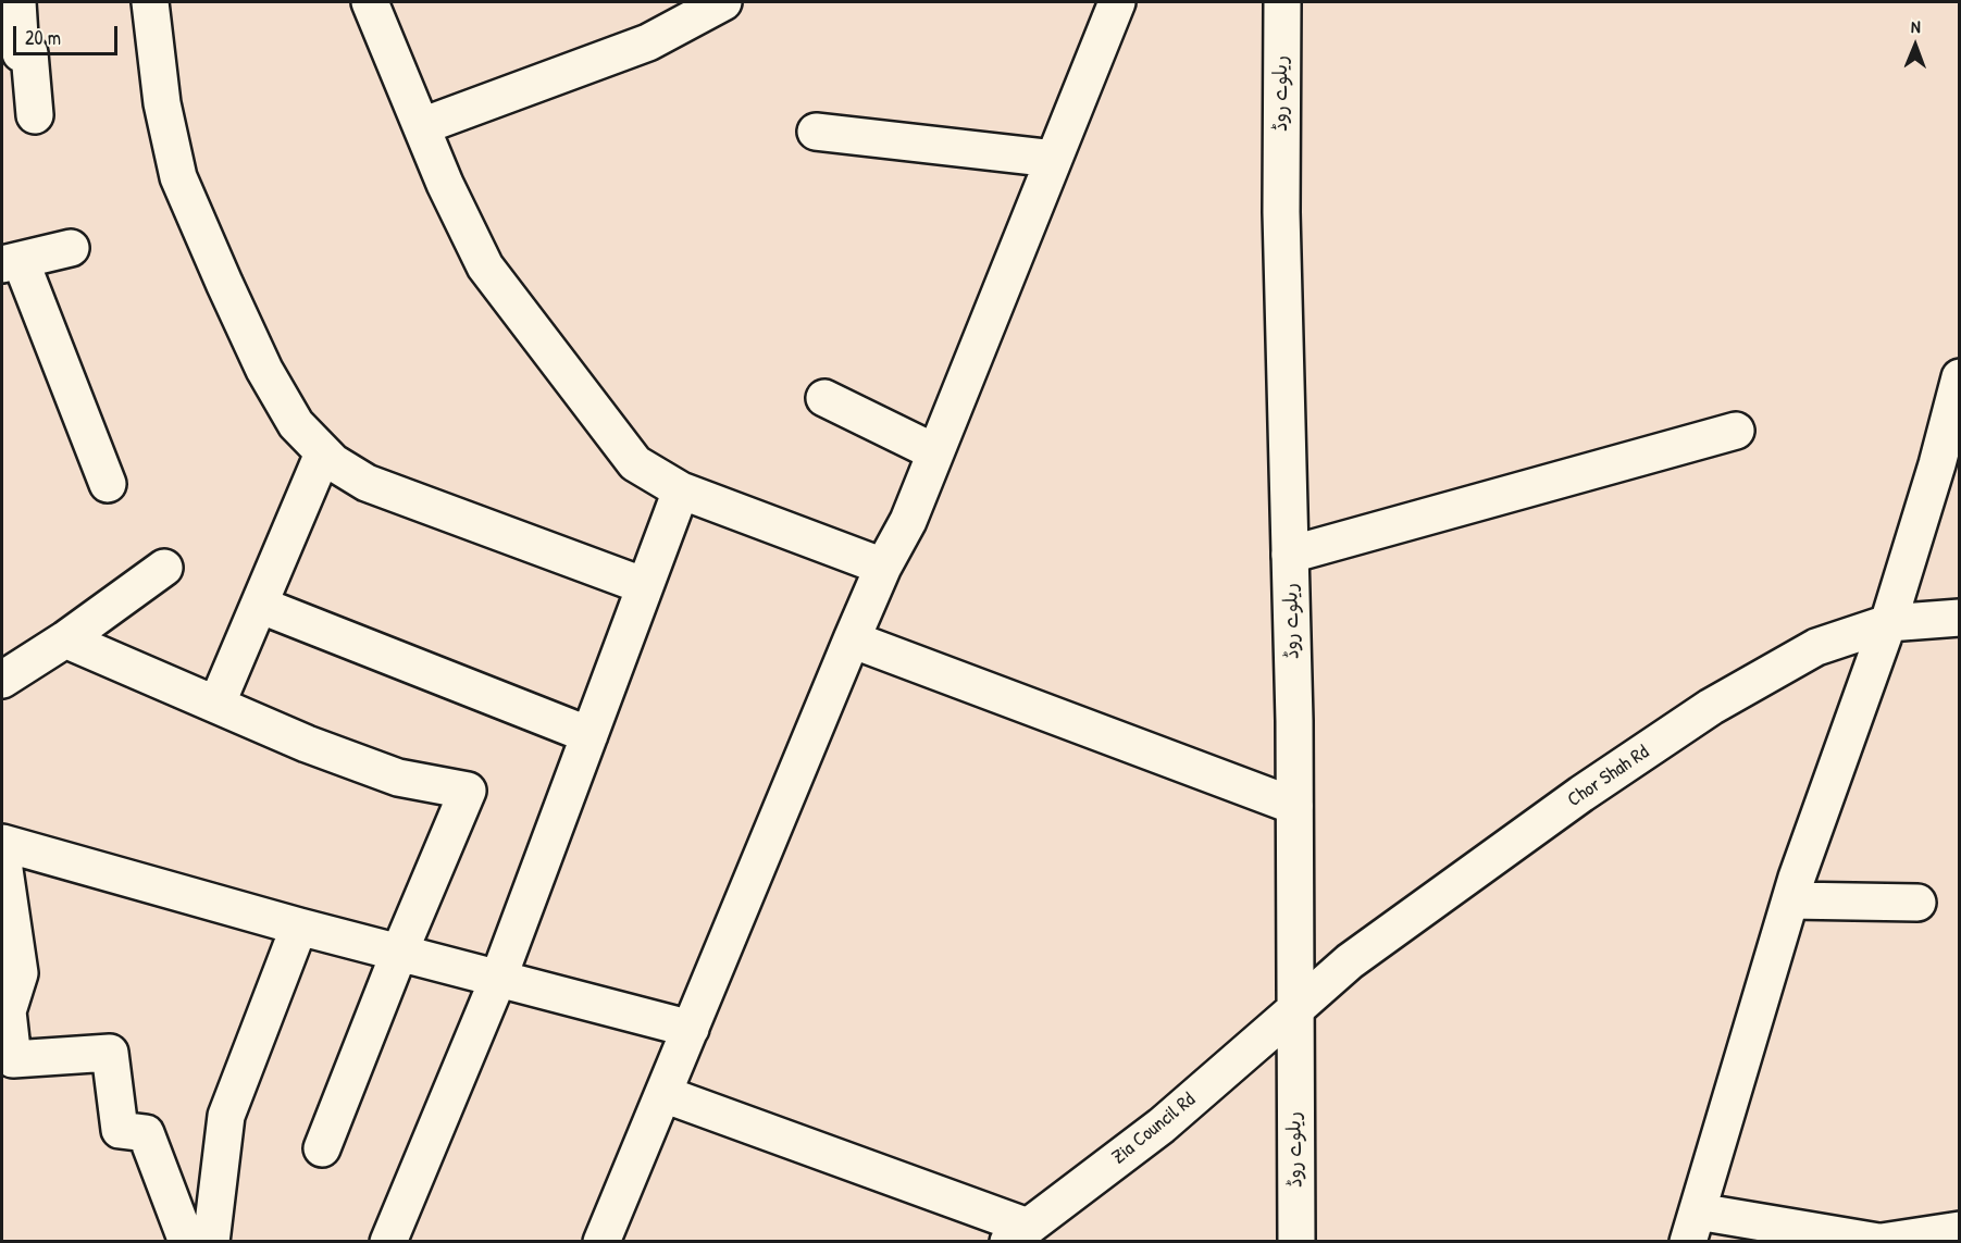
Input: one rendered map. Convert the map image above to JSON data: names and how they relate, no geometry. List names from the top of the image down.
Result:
{
  "streets": {
    "street": ["ریلوے روڈ", "Chor Shah Rd", "Zia Council Rd"]
  },
  "crossings": [
    ["ریلوے روڈ", "Chor Shah Rd"],
    ["ریلوے روڈ", "Zia Council Rd"],
    ["Chor Shah Rd", "Zia Council Rd"]
  ],
  "scale_bar": "20 m",
  "north": "top"
}
